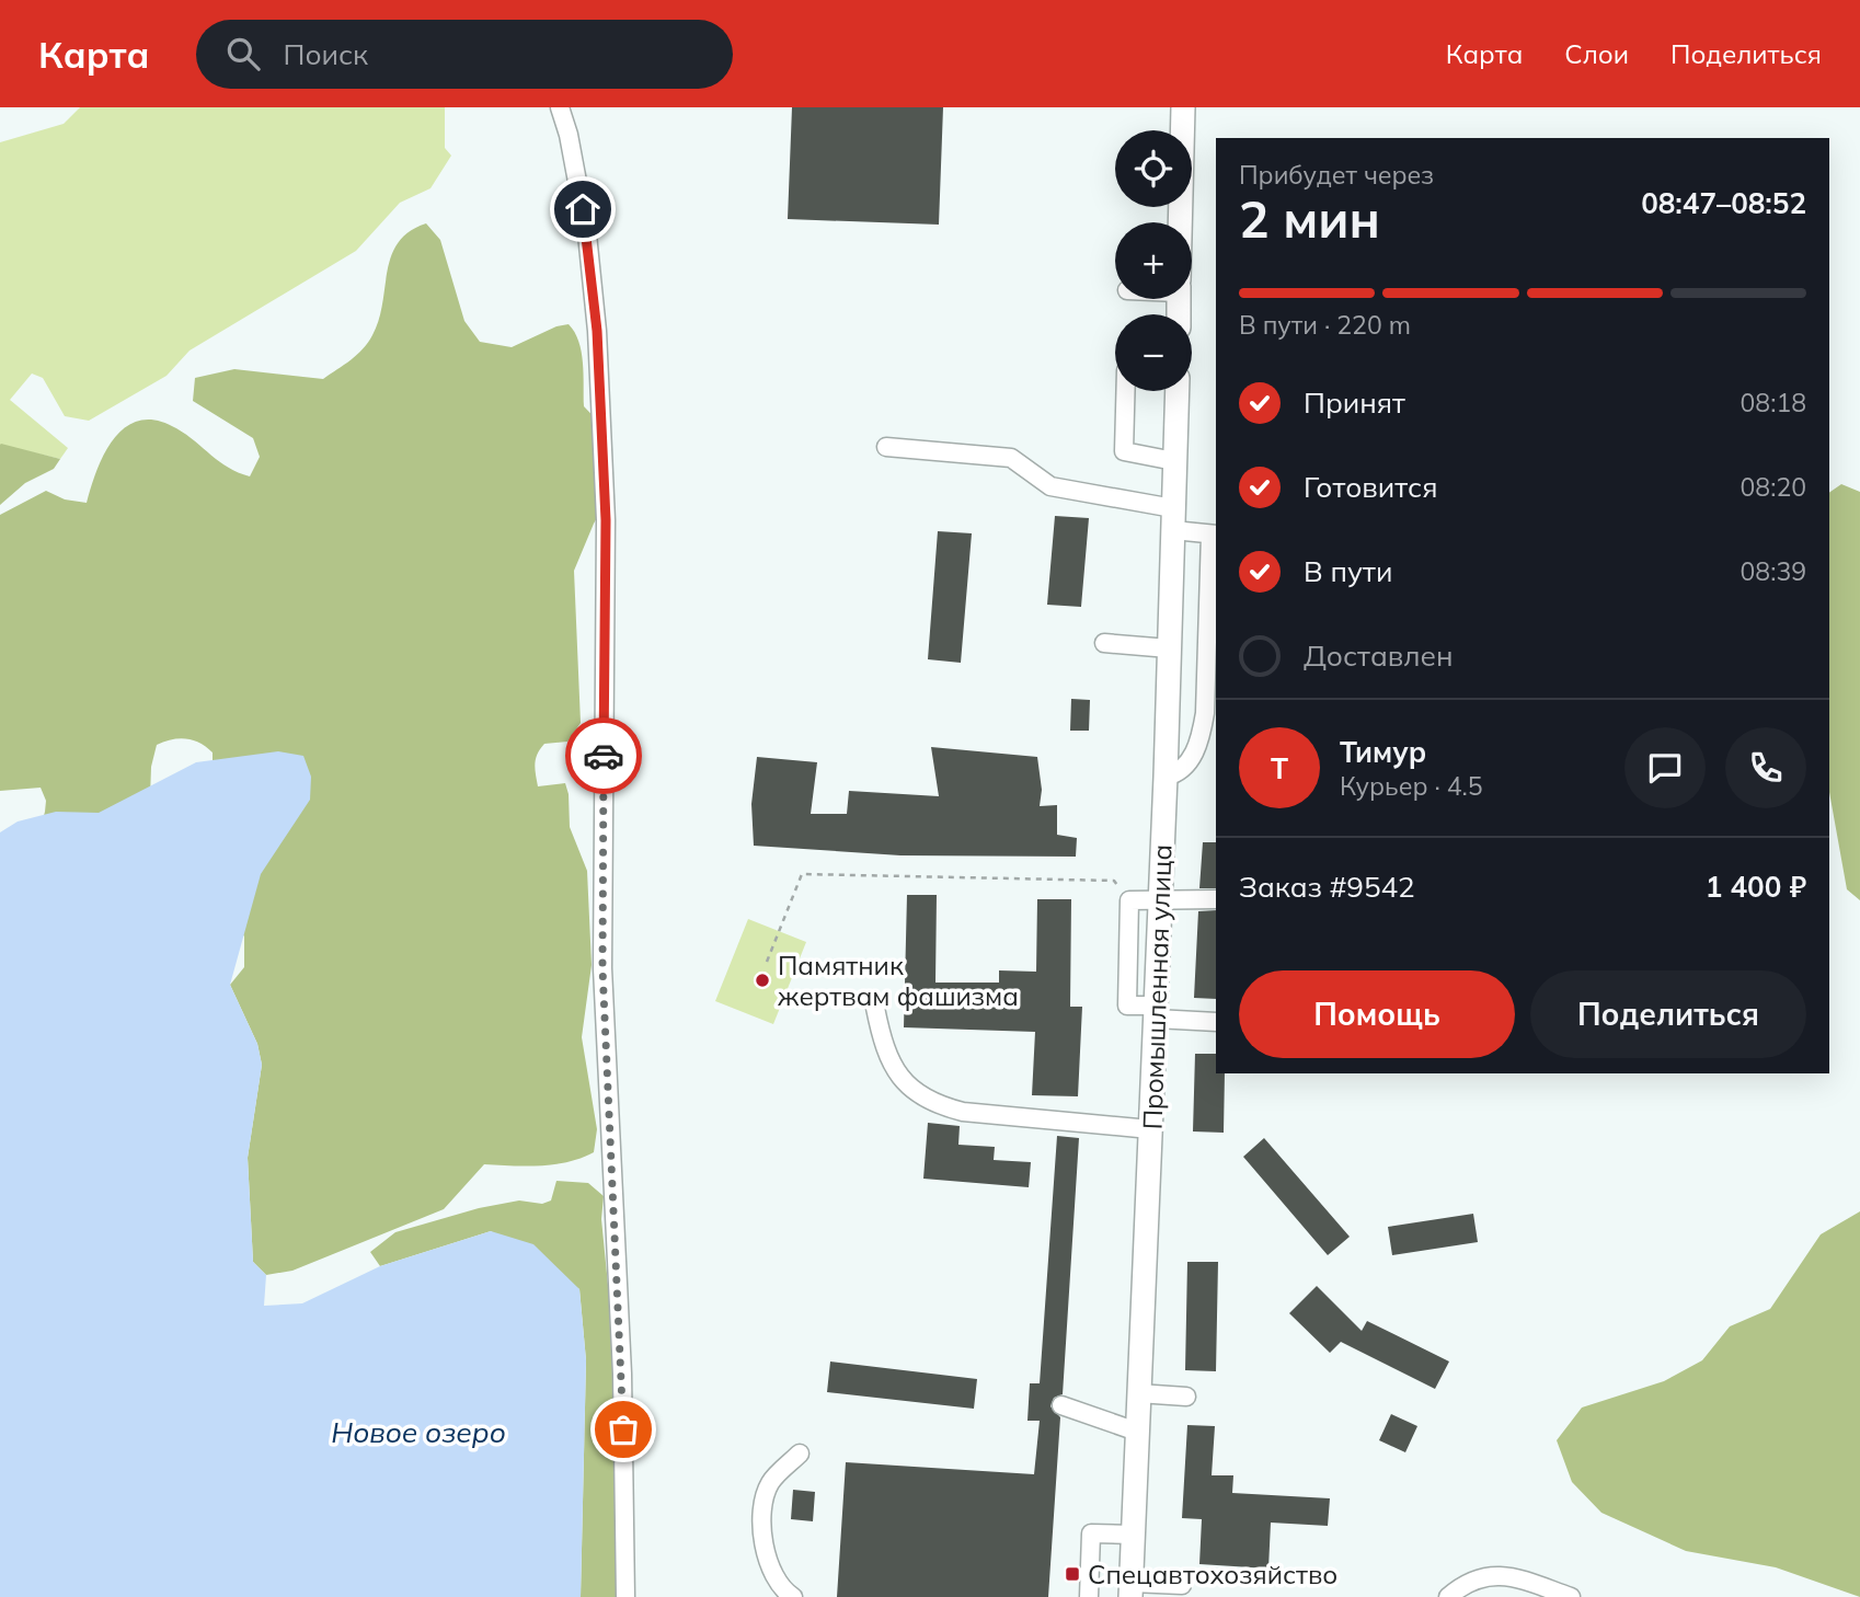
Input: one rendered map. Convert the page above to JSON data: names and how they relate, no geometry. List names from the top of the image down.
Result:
{
  "streets": {
    "main road": ["Промышленная улица"]
  },
  "water": ["Новое озеро"],
  "places": {
    "other": ["Памятник жертвам фашизма"],
    "transit": ["Спецавтохозяйство"]
  },
  "page": {
    "header": "Карта",
    "search": "Поиск",
    "nav": ["Карта", "Слои", "Поделиться"],
    "map_buttons": ["+", "−"],
    "heading": ["2 мин", "Прибудет через", "08:47–08:52"],
    "panel": [
      "Тимур",
      "Курьер · 4.5",
      "Заказ #9542",
      "1 400 ₽"
    ],
    "bar": "В пути · 220 m",
    "list": [
      ["Принят", "08:18"],
      ["Готовится", "08:20"],
      ["В пути", "08:39"],
      "Доставлен"
    ],
    "round": "Т",
    "buttons": ["Помощь", "Поделиться"]
  }
}
